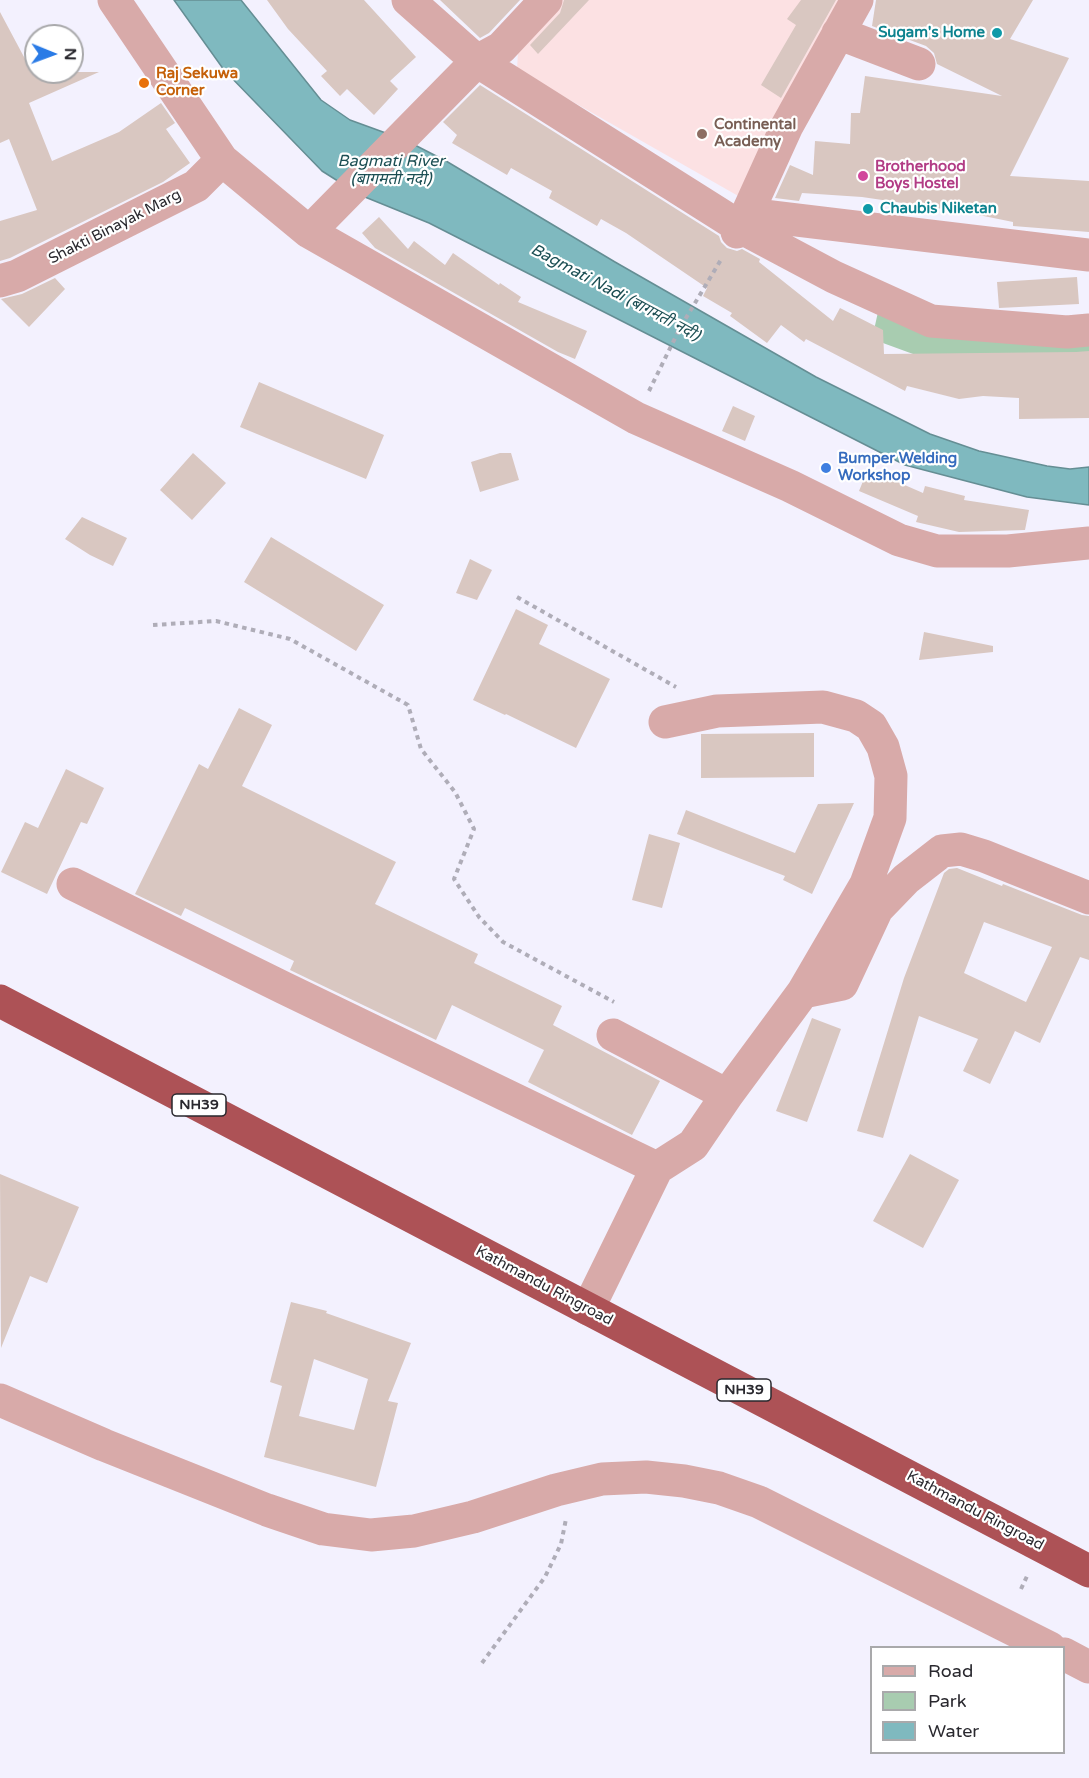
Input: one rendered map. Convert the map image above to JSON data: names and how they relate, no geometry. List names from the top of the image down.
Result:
{
  "streets": {
    "highway": ["NH39", "Kathmandu Ringroad"],
    "street": ["Shakti Binayak Marg"]
  },
  "water": ["Bagmati River (बागमती नदी)", "Bagmati Nadi (बागमती नदी)"],
  "places": [
    "Sugam's Home",
    "Raj Sekuwa Corner",
    "Continental Academy",
    "Brotherhood Boys Hostel",
    "Chaubis Niketan",
    "Bumper Welding Workshop"
  ],
  "legend": ["Road", "Park", "Water"],
  "north": "right"
}
